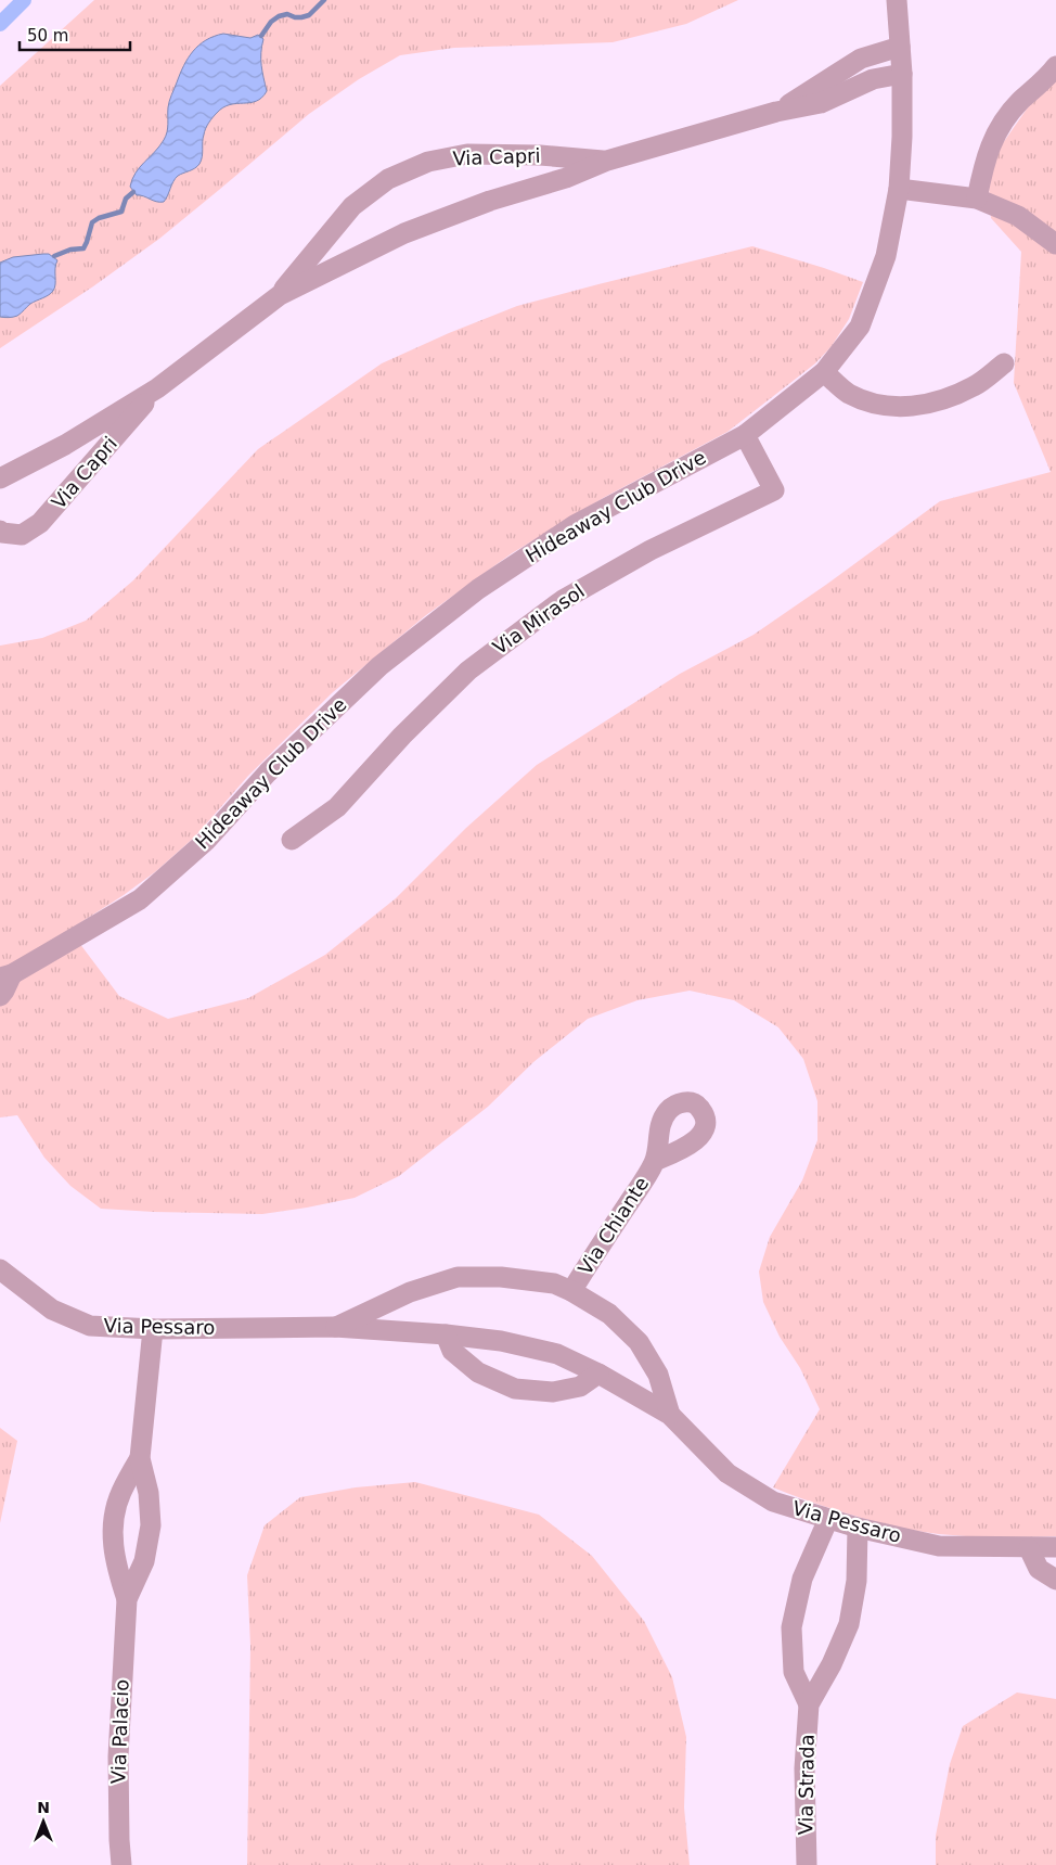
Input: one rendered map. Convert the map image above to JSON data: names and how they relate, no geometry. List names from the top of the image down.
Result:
{
  "streets": {
    "street": [
      "Via Capri",
      "Hideaway Club Drive",
      "Via Mirasol",
      "Via Chiante",
      "Via Pessaro",
      "Via Palacio",
      "Via Strada"
    ]
  },
  "crossings": [
    ["Via Capri", "Hideaway Club Drive"],
    ["Hideaway Club Drive", "Via Mirasol"],
    ["Via Chiante", "Via Pessaro"],
    ["Via Pessaro", "Via Palacio"],
    ["Via Pessaro", "Via Strada"]
  ],
  "scale_bar": "50 m",
  "north": "top"
}
